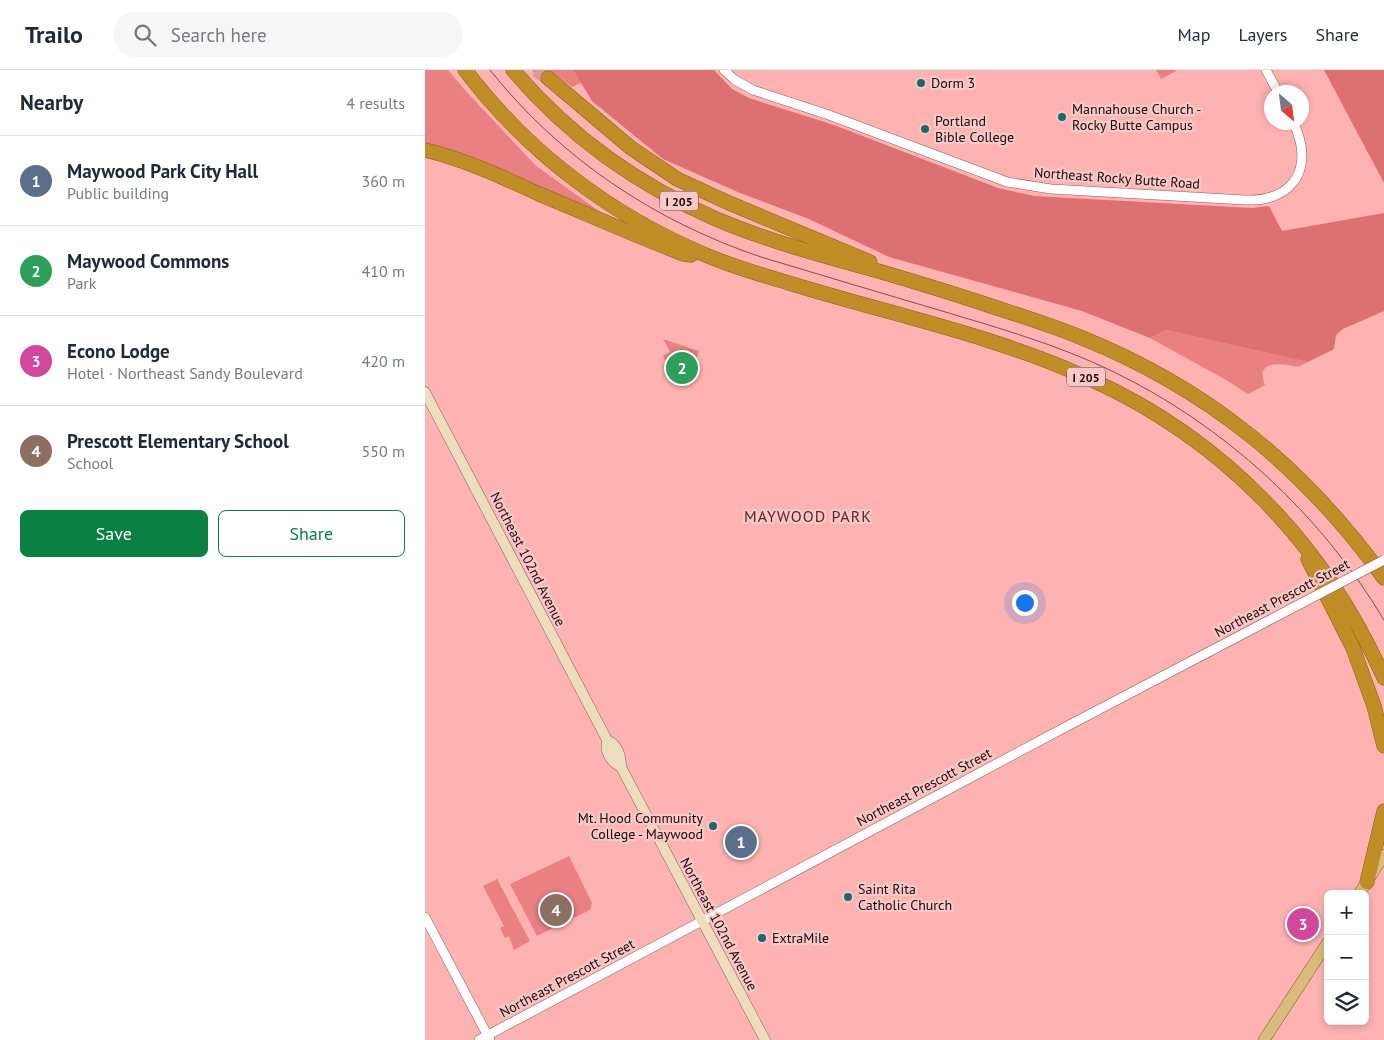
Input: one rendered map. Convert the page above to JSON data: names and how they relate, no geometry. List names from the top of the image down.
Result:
{
  "streets": {
    "highway": ["I 205"],
    "main road": ["Northeast 102nd Avenue"],
    "street": ["Northeast Rocky Butte Road", "Northeast Prescott Street"]
  },
  "crossings": [
    ["Northeast 102nd Avenue", "Northeast Prescott Street"]
  ],
  "districts": ["MAYWOOD PARK"],
  "places": [
    "Dorm 3",
    "Mannahouse Church - Rocky Butte Campus",
    "Portland Bible College",
    "Mt. Hood Community College - Maywood",
    "Saint Rita Catholic Church",
    "ExtraMile"
  ],
  "north": "bottom right",
  "page": {
    "header": "Trailo",
    "search": "Search here",
    "nav": ["Map", "Layers", "Share"],
    "heading": ["Nearby", "4 results"],
    "list": [
      {
        "mark": "1",
        "name": "Maywood Park City Hall",
        "note": "Public building",
        "value": "360 m"
      },
      {
        "mark": "2",
        "name": "Maywood Commons",
        "note": "Park",
        "value": "410 m"
      },
      {
        "mark": "3",
        "name": "Econo Lodge",
        "note": "Hotel · Northeast Sandy Boulevard",
        "value": "420 m"
      },
      {
        "mark": "4",
        "name": "Prescott Elementary School",
        "note": "School",
        "value": "550 m"
      }
    ],
    "pins": [
      "2",
      "1",
      "4",
      "3"
    ],
    "buttons": ["Save", "Share"],
    "map_buttons": ["+", "−"]
  }
}
